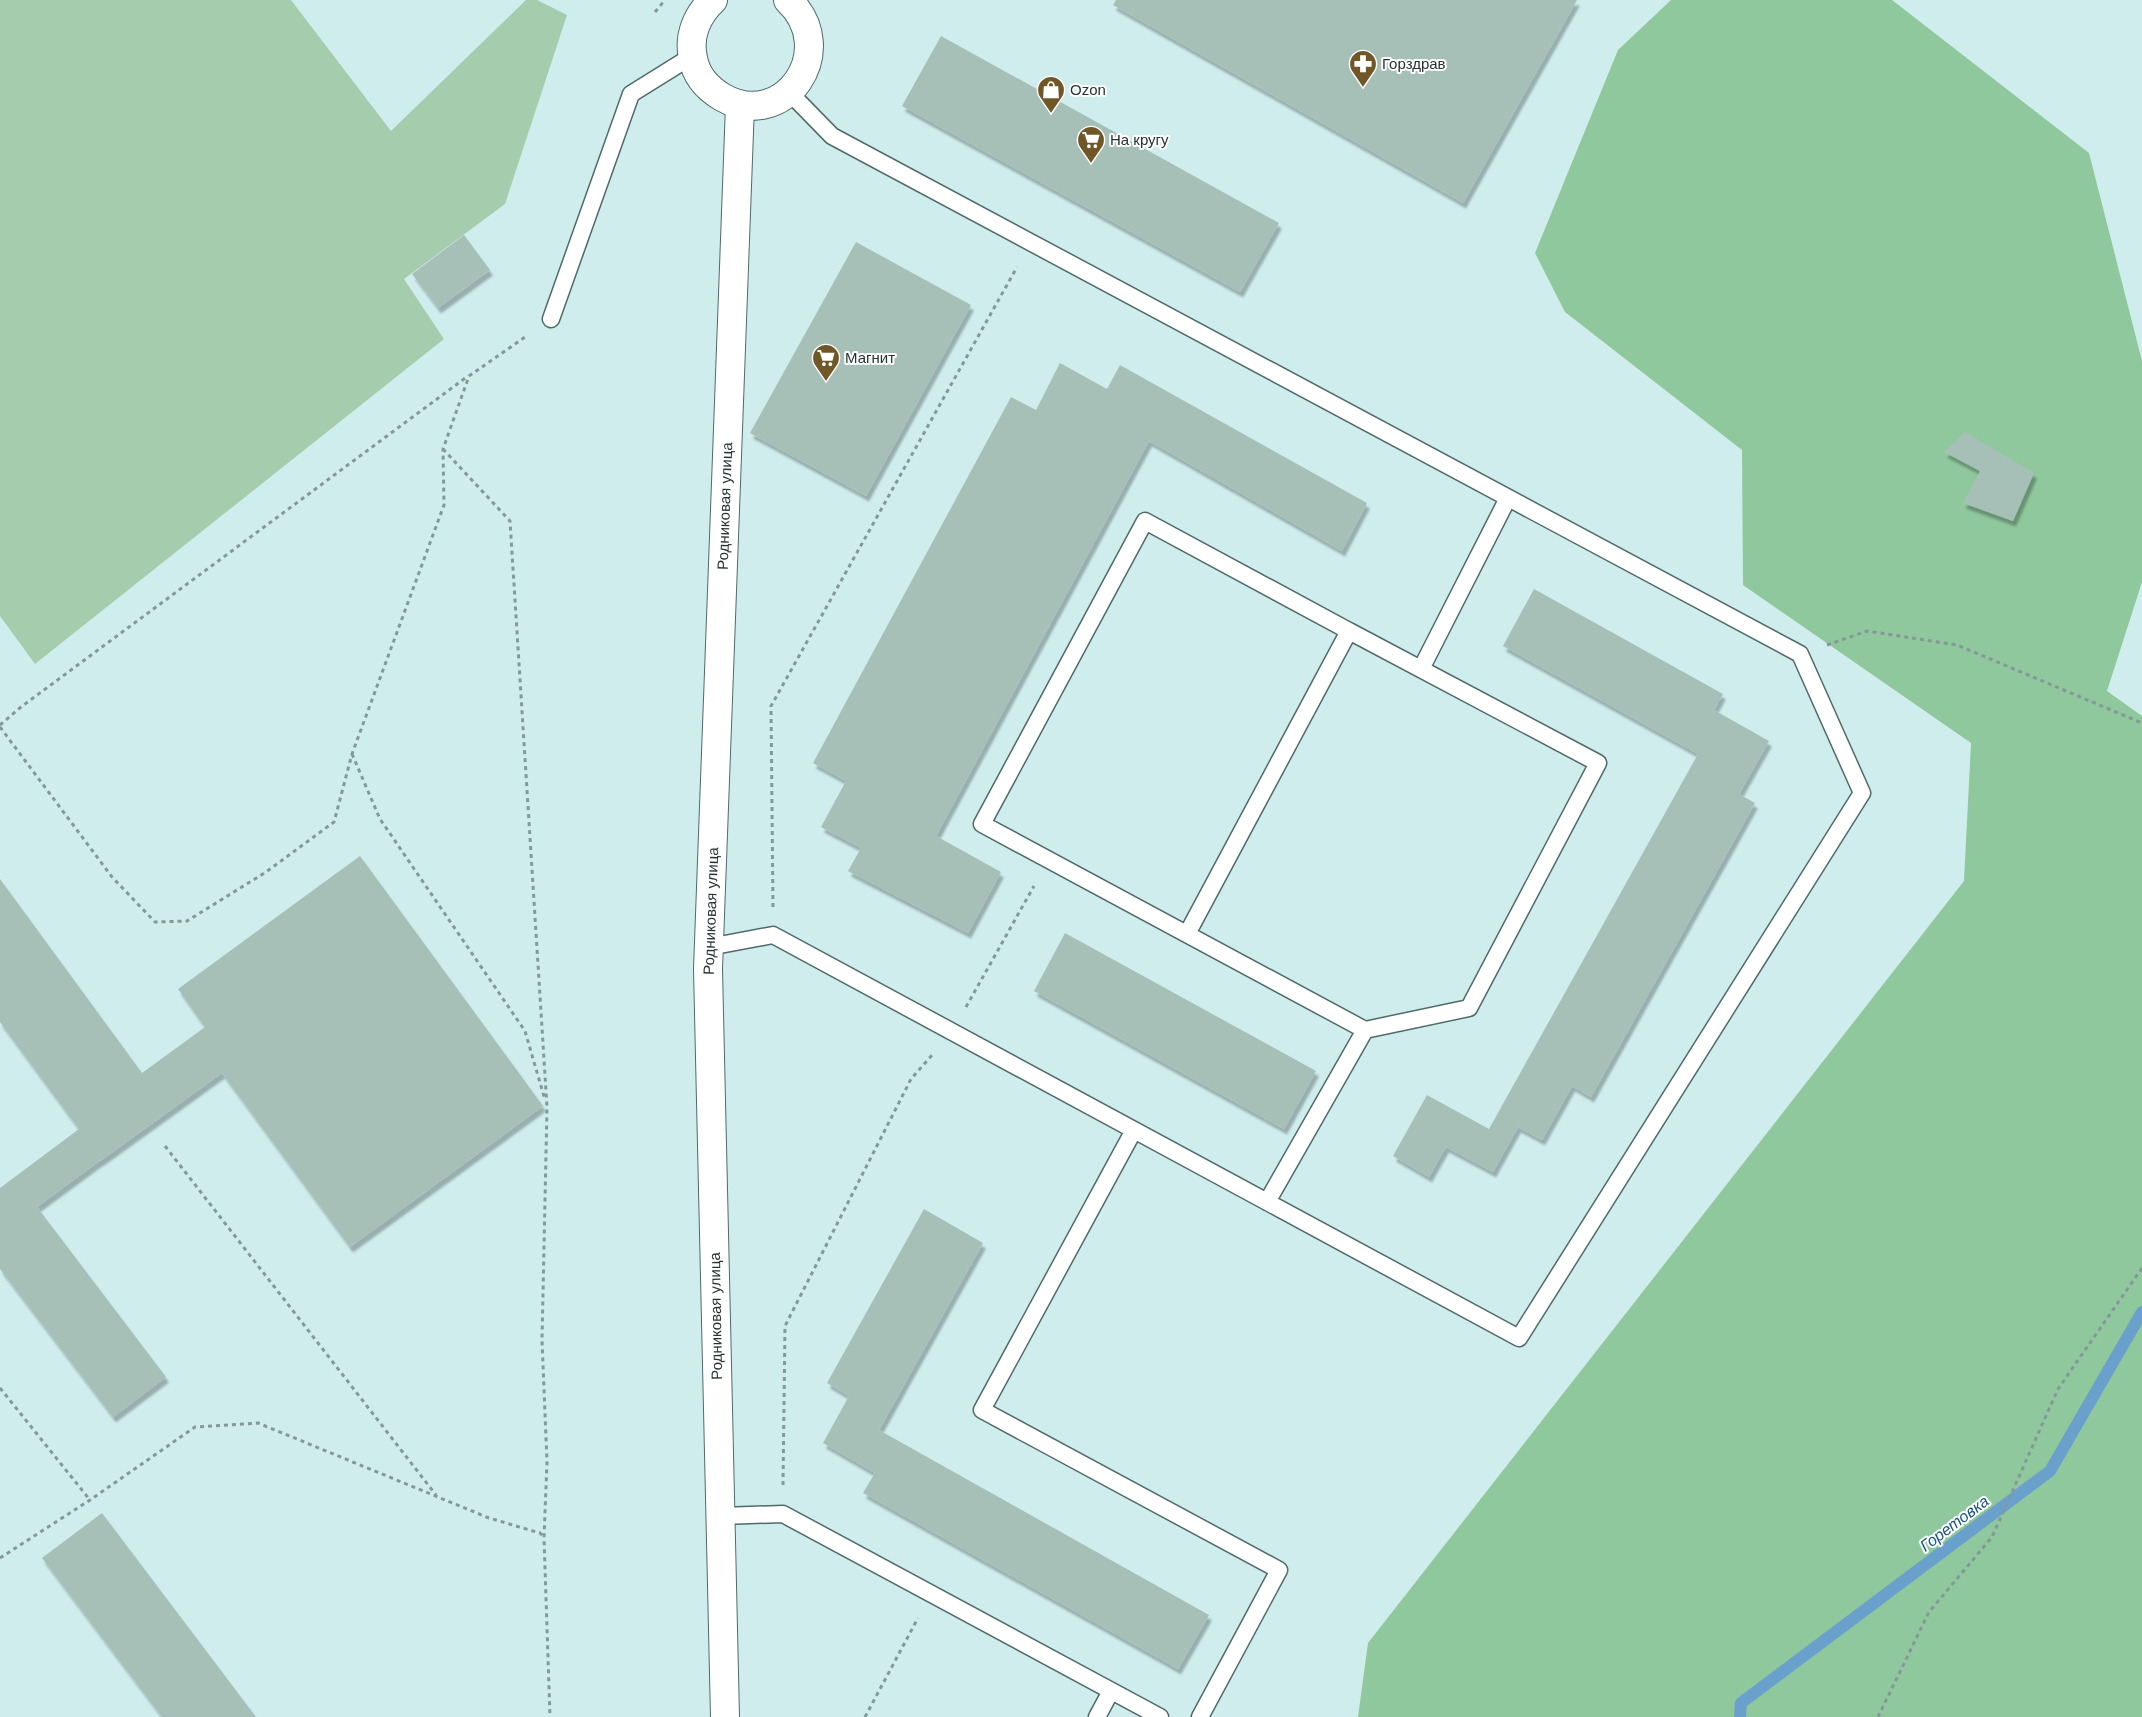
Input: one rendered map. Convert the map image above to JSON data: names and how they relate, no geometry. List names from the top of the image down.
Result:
{
  "streets": {
    "street": ["Родниковая улица"]
  },
  "water": ["Горетовка"],
  "places": {
    "pharmacy": ["Горздрав"],
    "shop": ["Ozon"],
    "supermarket": ["На кругу", "Магнит"]
  }
}
